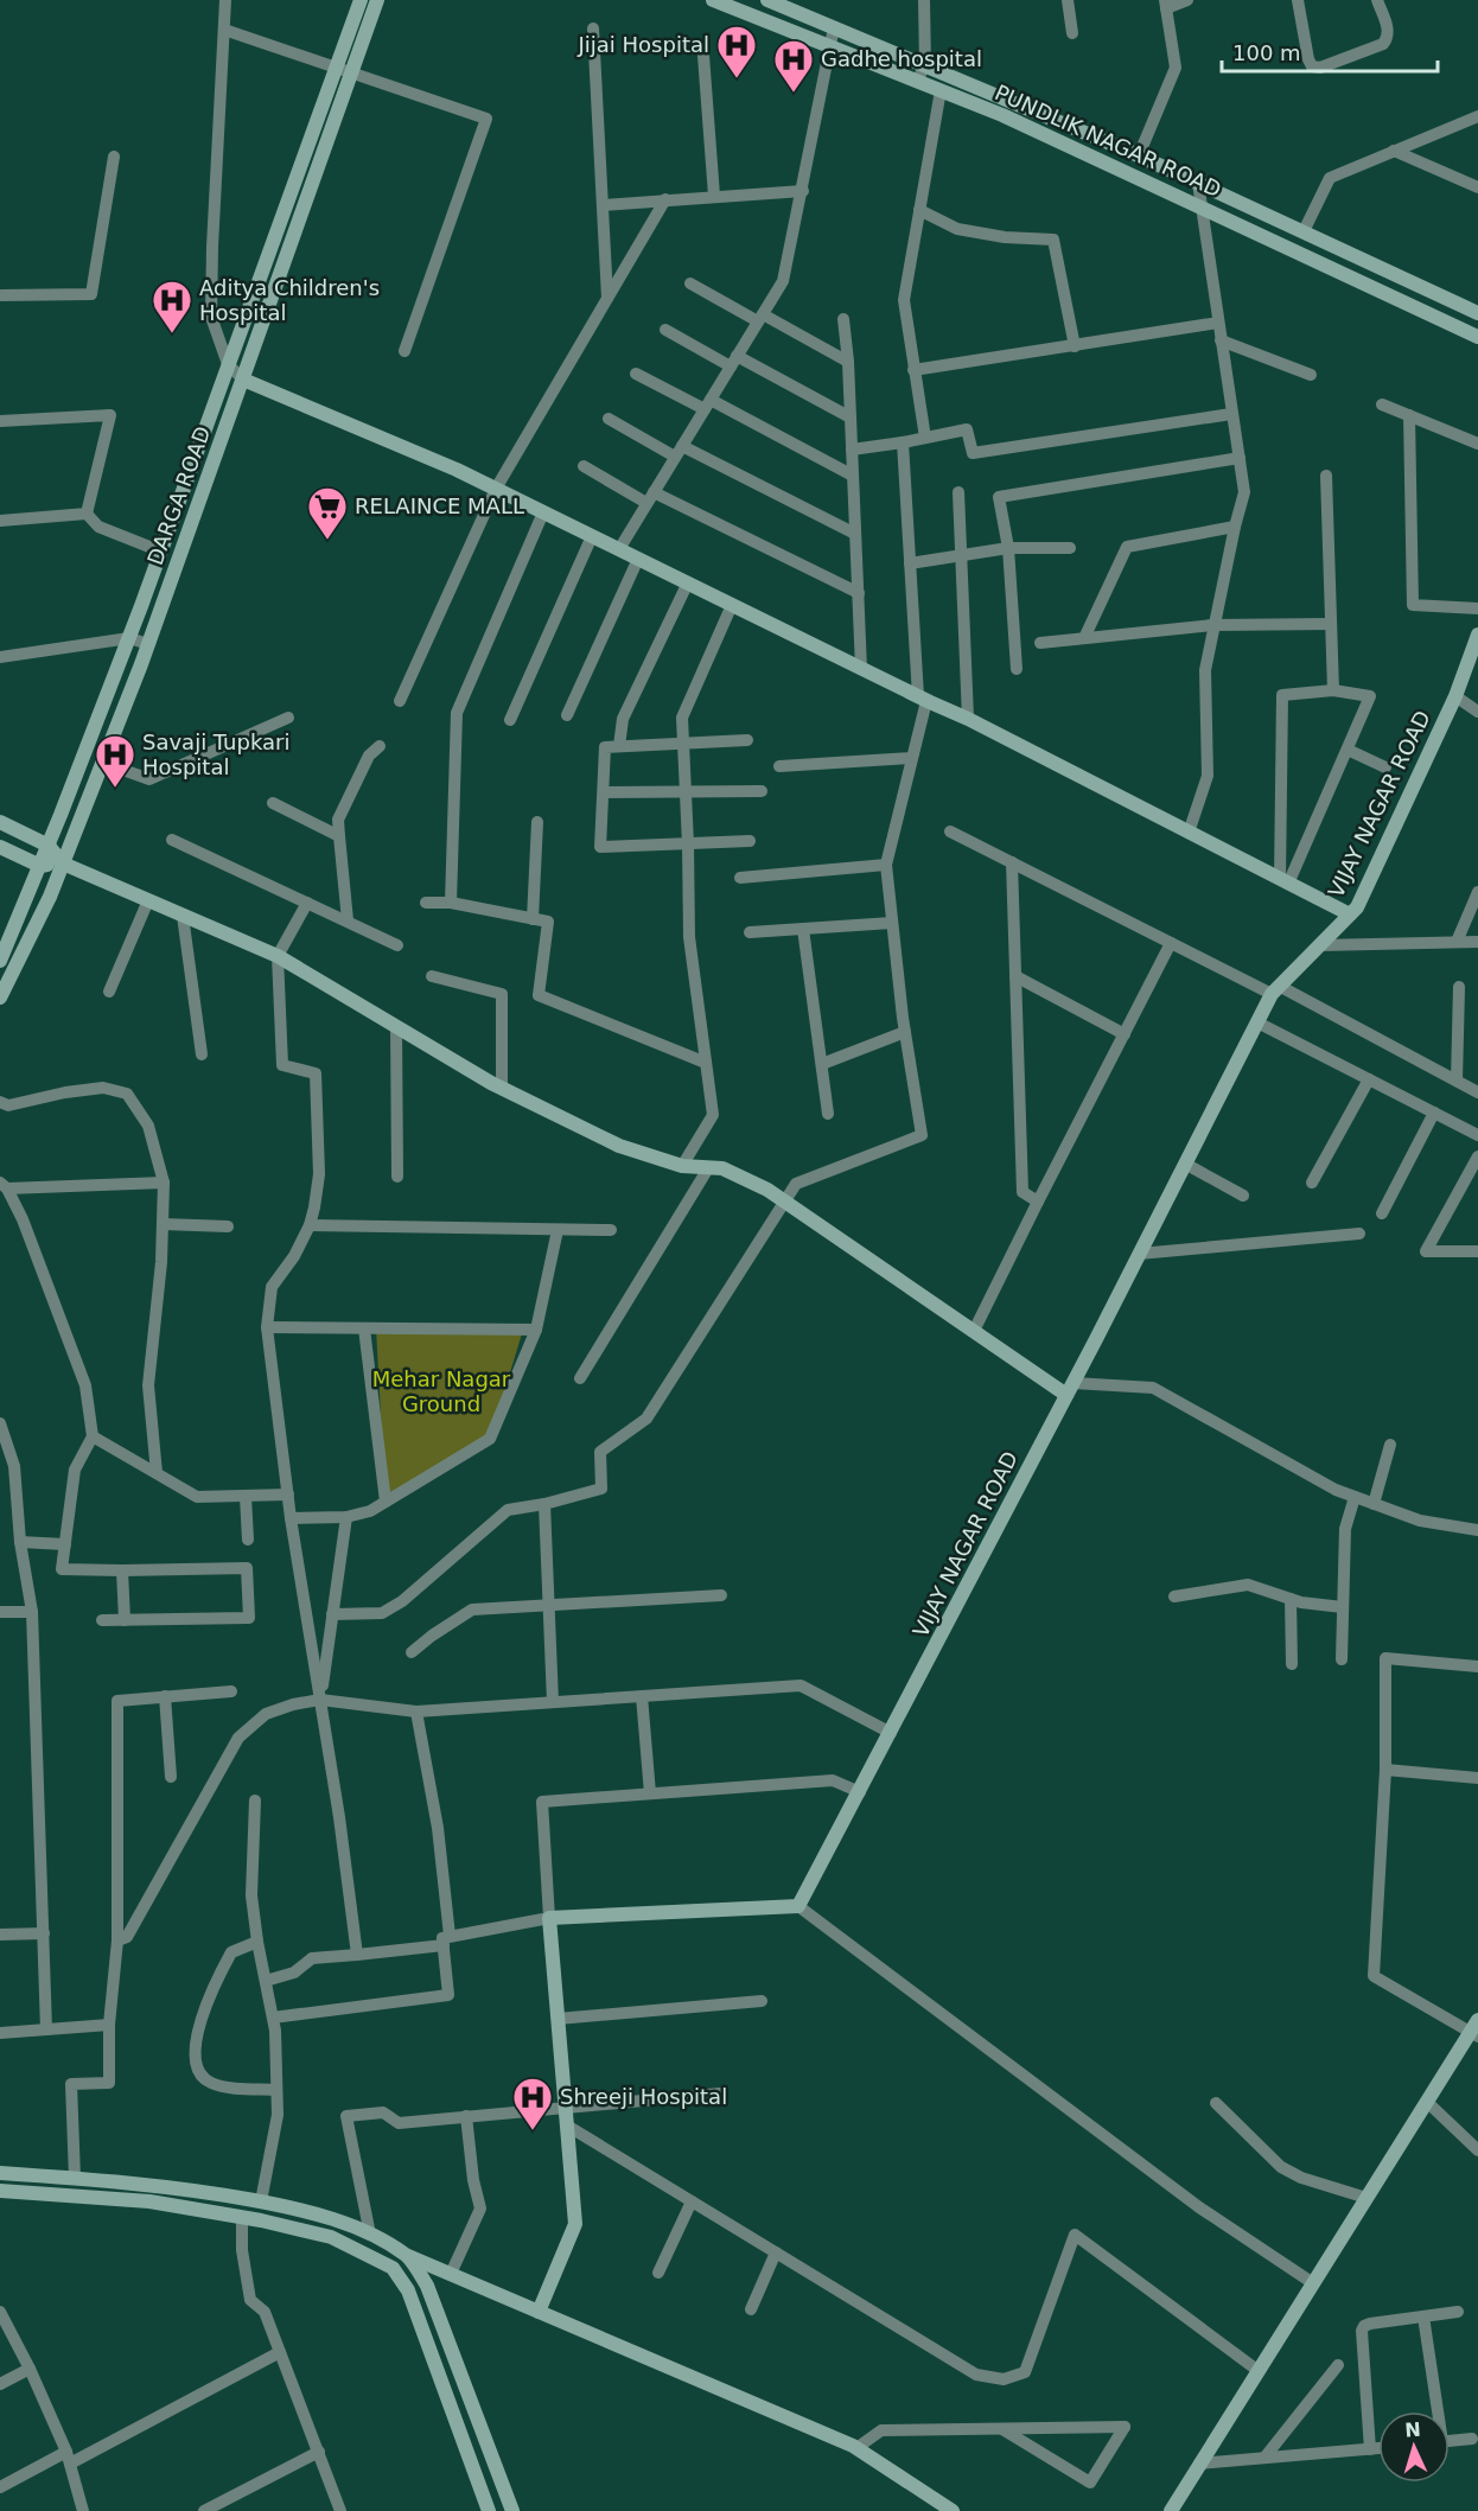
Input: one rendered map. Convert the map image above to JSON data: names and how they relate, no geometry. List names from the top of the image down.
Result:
{
  "streets": {
    "street": ["PUNDLIK NAGAR ROAD", "DARGA ROAD", "VIJAY NAGAR ROAD"]
  },
  "parks": ["Mehar Nagar Ground"],
  "places": {
    "hospital": [
      "Jijai Hospital",
      "Gadhe hospital",
      "Aditya Children's Hospital",
      "Savaji Tupkari Hospital",
      "Shreeji Hospital"
    ],
    "supermarket": ["RELAINCE MALL"]
  },
  "scale_bar": "100 m",
  "north": "top"
}
